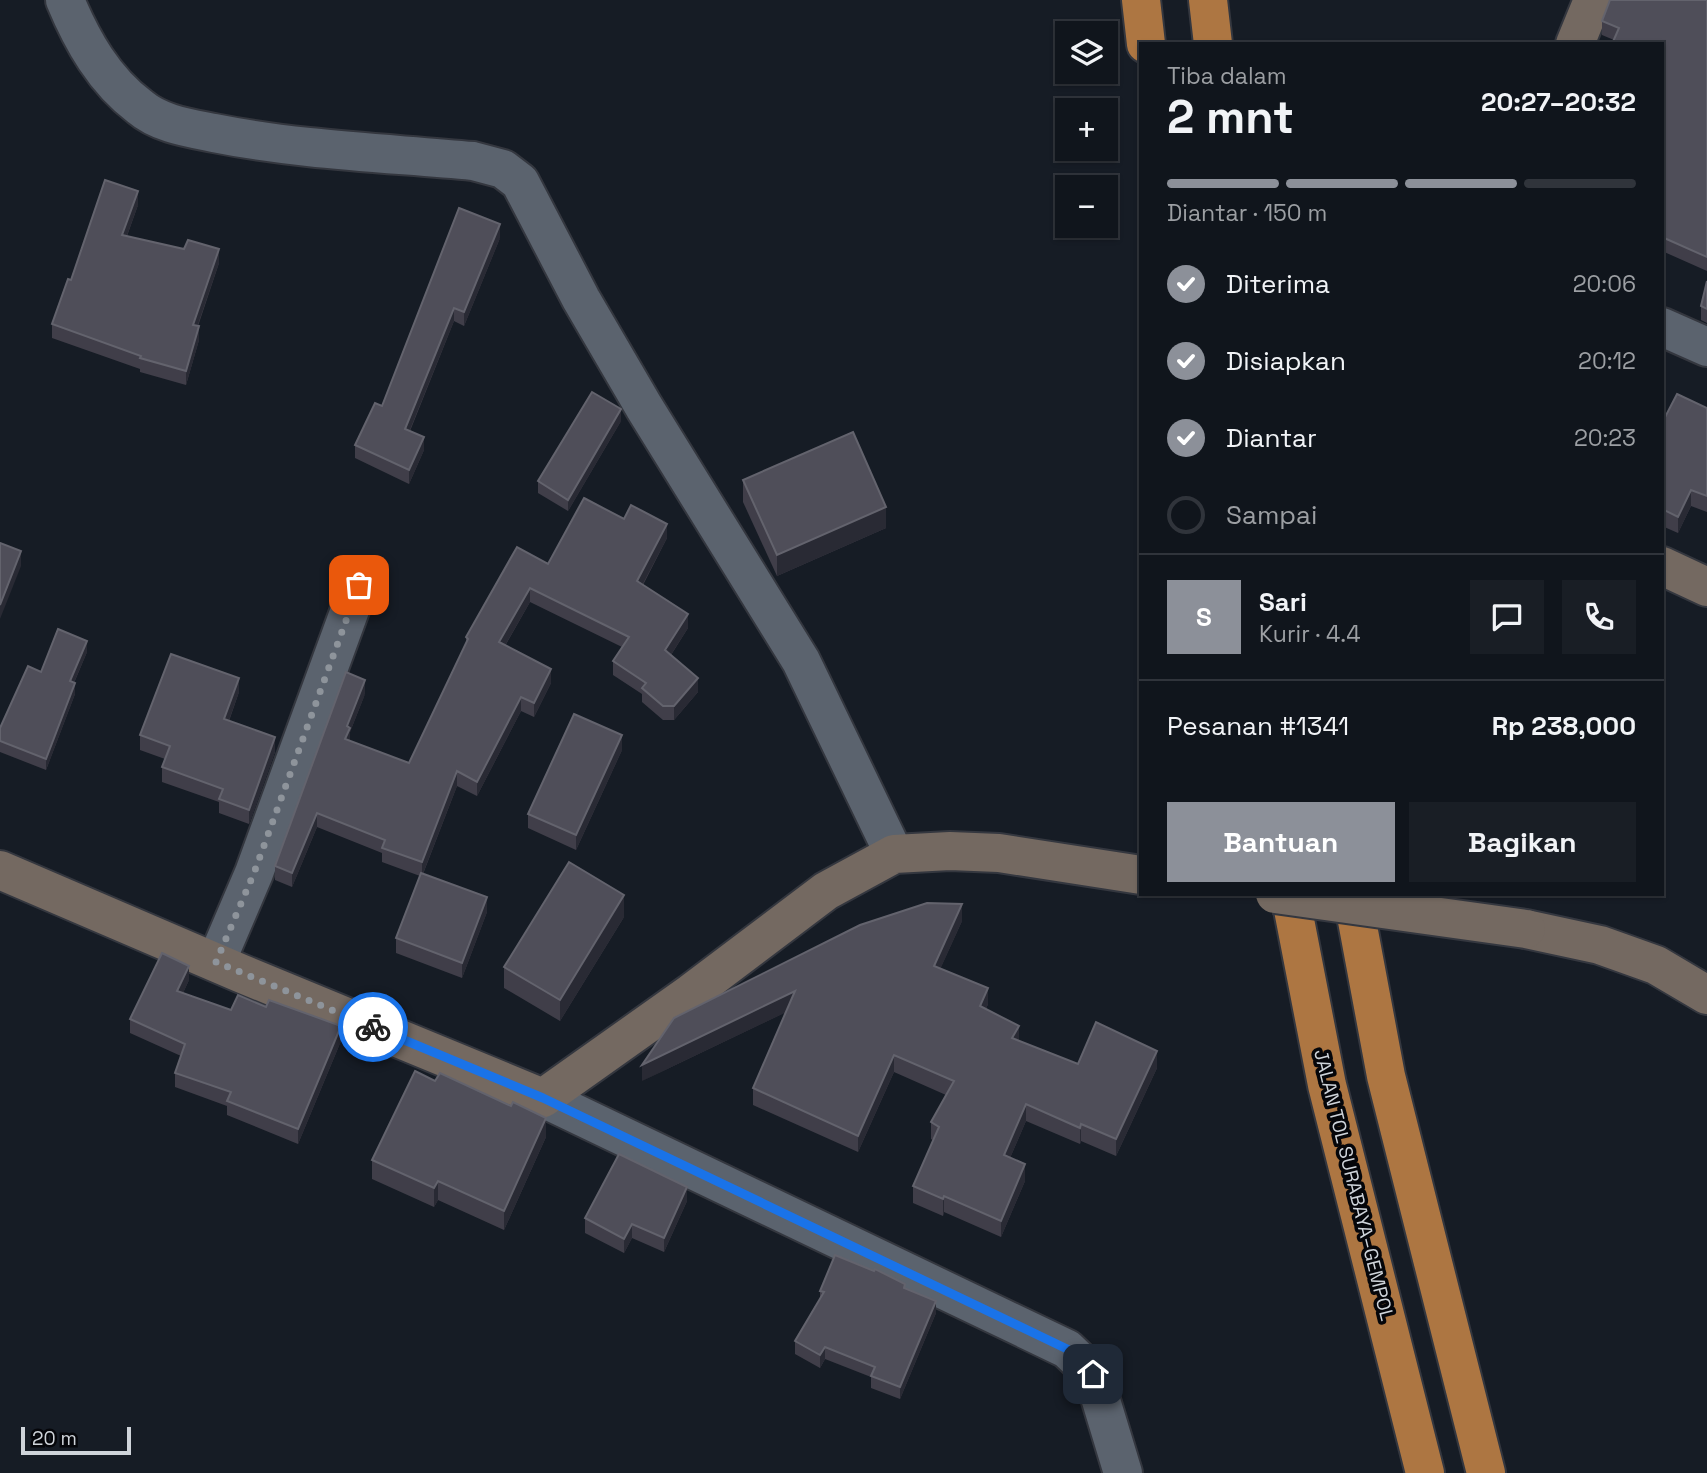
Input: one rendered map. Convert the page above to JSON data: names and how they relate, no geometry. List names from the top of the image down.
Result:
{
  "streets": {
    "highway": ["JALAN TOL SURABAYA–GEMPOL"]
  },
  "scale_bar": "20 m",
  "page": {
    "map_buttons": ["+", "−"],
    "heading": ["2 mnt", "Tiba dalam", "20:27–20:32"],
    "panel": [
      "Sari",
      "Kurir · 4.4",
      "Pesanan #1341",
      "Rp 238,000"
    ],
    "bar": "Diantar · 150 m",
    "list": [
      ["Diterima", "20:06"],
      ["Disiapkan", "20:12"],
      ["Diantar", "20:23"],
      "Sampai"
    ],
    "round": "S",
    "buttons": ["Bantuan", "Bagikan"],
    "scale": "20 m"
  }
}
